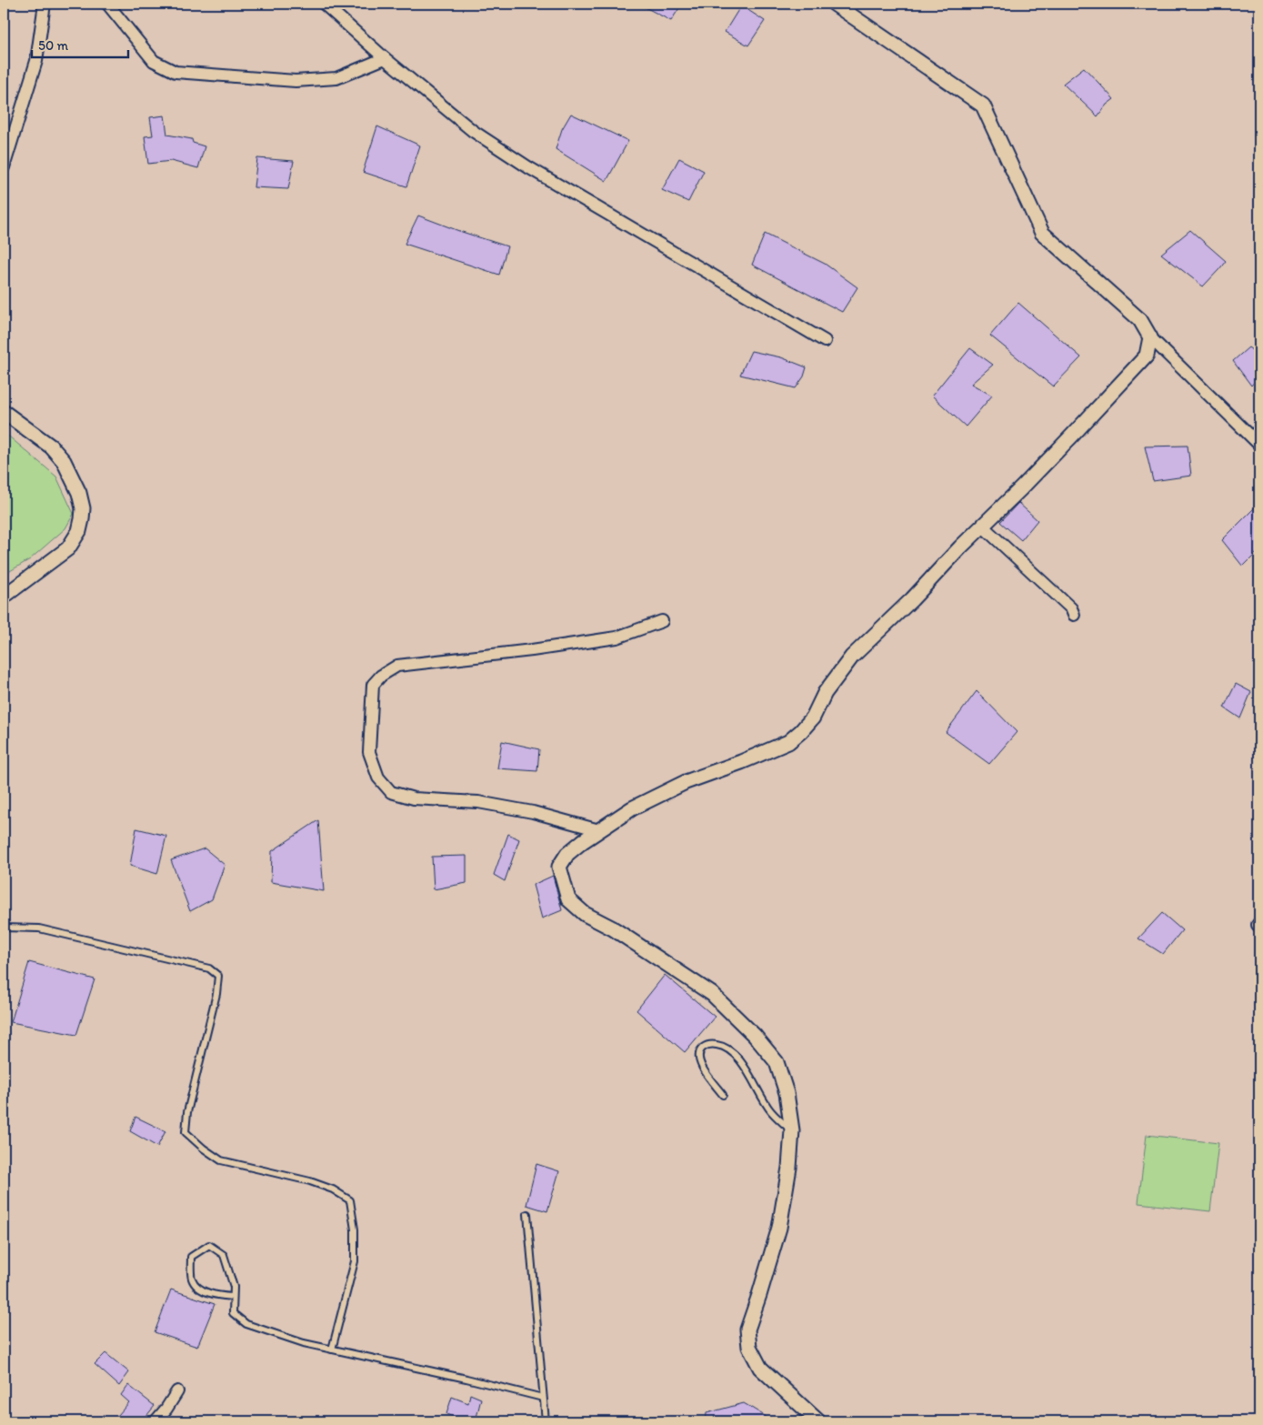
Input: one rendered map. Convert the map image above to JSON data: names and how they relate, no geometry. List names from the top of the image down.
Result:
{
  "scale_bar": "50 m"
}
